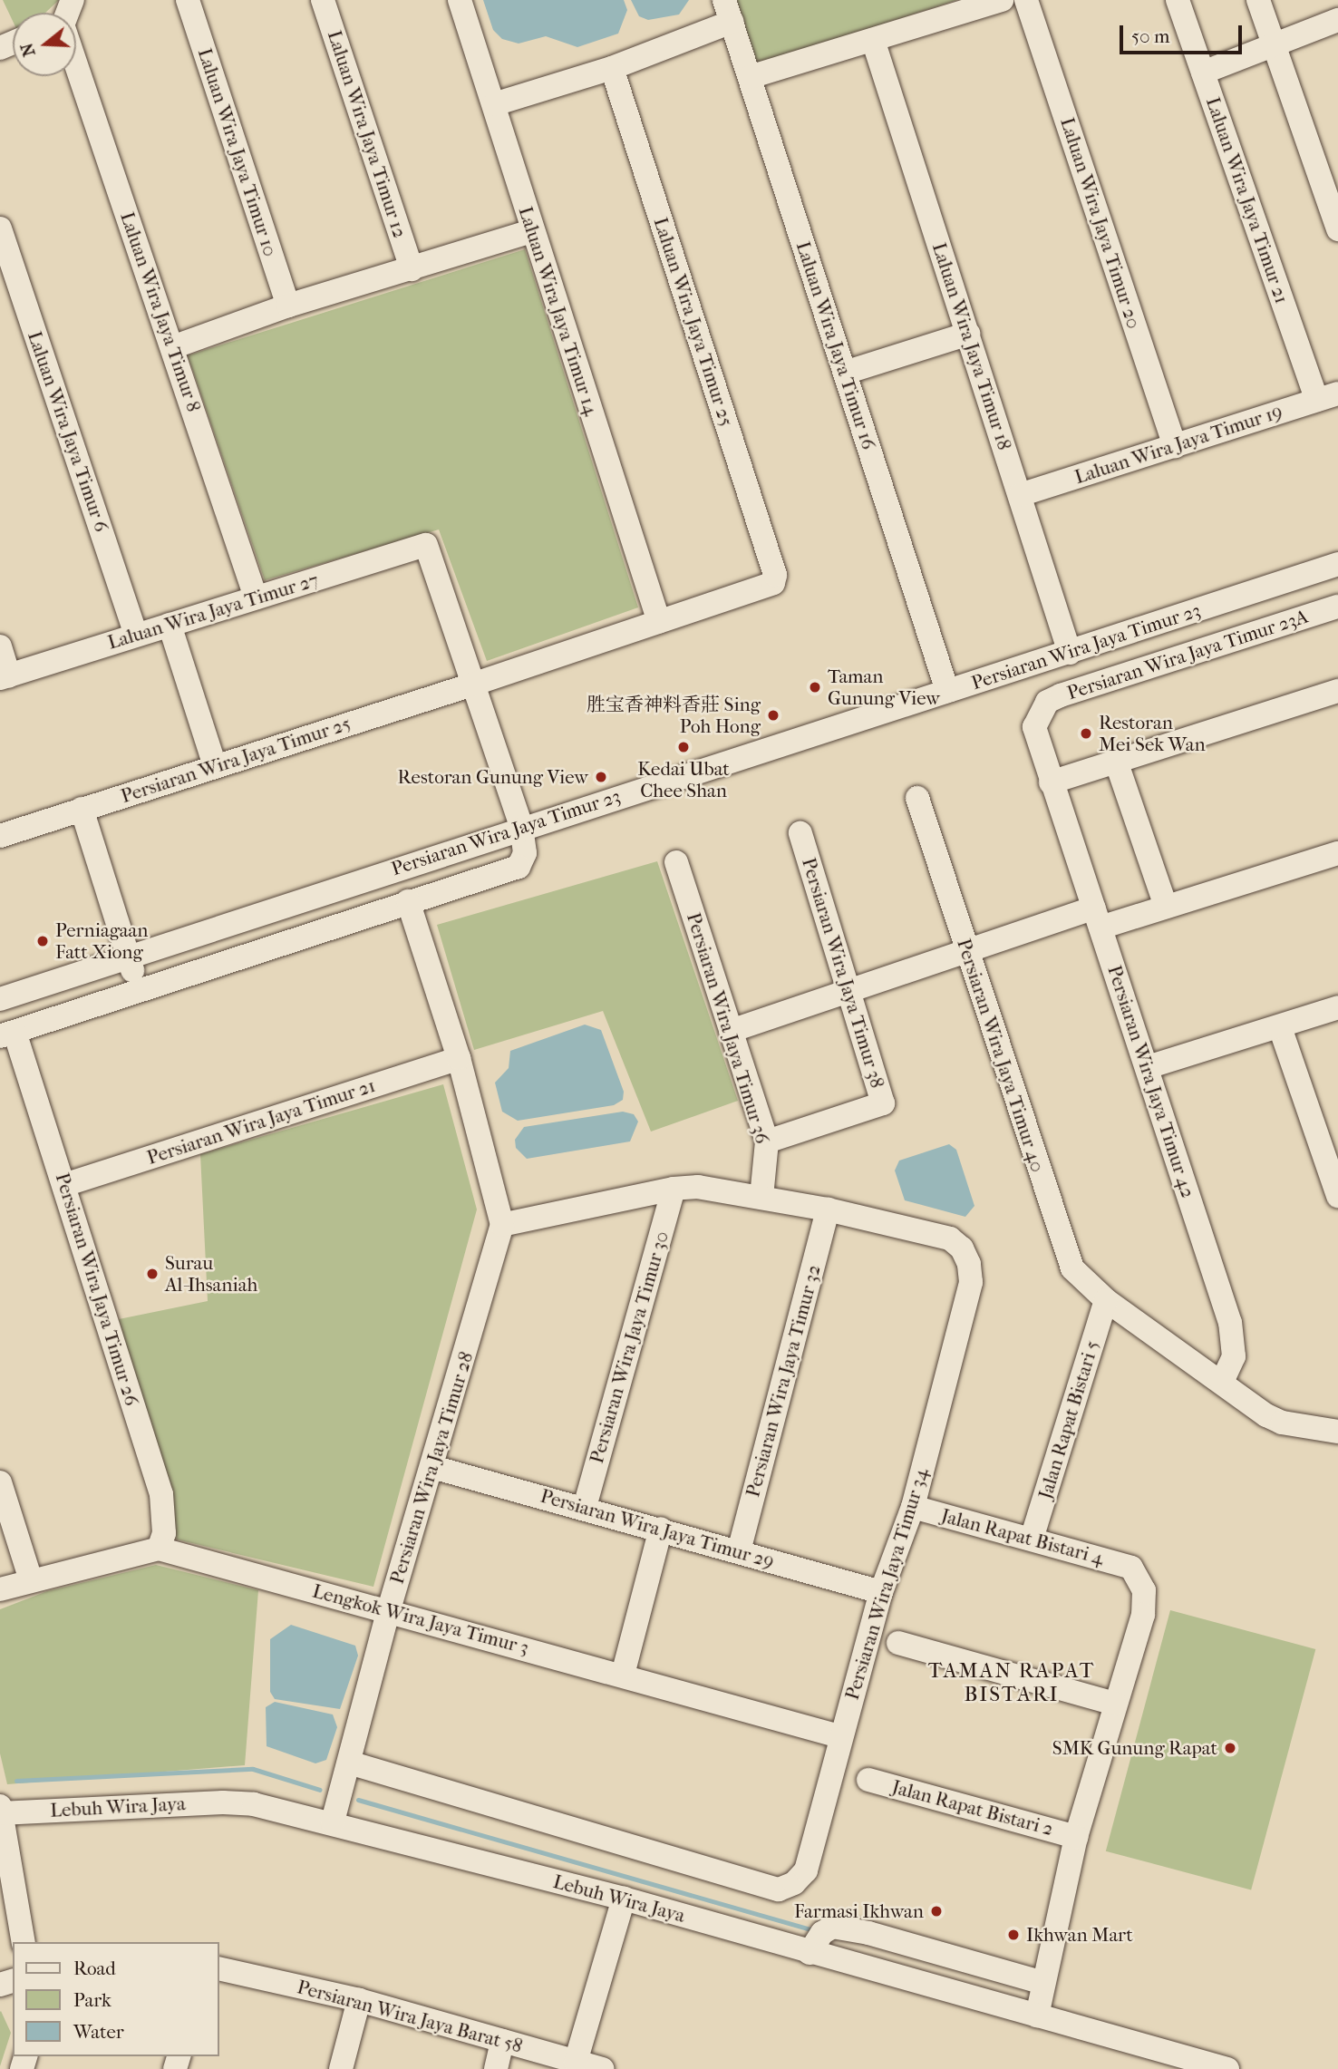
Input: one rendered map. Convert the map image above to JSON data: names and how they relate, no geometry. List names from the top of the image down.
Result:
{
  "streets": {
    "street": [
      "Laluan Wira Jaya Timur 12",
      "Laluan Wira Jaya Timur 10",
      "Laluan Wira Jaya Timur 21",
      "Laluan Wira Jaya Timur 20",
      "Laluan Wira Jaya Timur 14",
      "Laluan Wira Jaya Timur 8",
      "Laluan Wira Jaya Timur 25",
      "Laluan Wira Jaya Timur 16",
      "Laluan Wira Jaya Timur 18",
      "Laluan Wira Jaya Timur 6",
      "Laluan Wira Jaya Timur 19",
      "Laluan Wira Jaya Timur 27",
      "Persiaran Wira Jaya Timur 23",
      "Persiaran Wira Jaya Timur 23A",
      "Persiaran Wira Jaya Timur 25",
      "Persiaran Wira Jaya Timur 38",
      "Persiaran Wira Jaya Timur 36",
      "Persiaran Wira Jaya Timur 40",
      "Persiaran Wira Jaya Timur 42",
      "Persiaran Wira Jaya Timur 21",
      "Persiaran Wira Jaya Timur 26",
      "Persiaran Wira Jaya Timur 30",
      "Persiaran Wira Jaya Timur 32",
      "Jalan Rapat Bistari 5",
      "Persiaran Wira Jaya Timur 28",
      "Persiaran Wira Jaya Timur 29",
      "Jalan Rapat Bistari 4",
      "Persiaran Wira Jaya Timur 34",
      "Lengkok Wira Jaya Timur 3",
      "Lebuh Wira Jaya",
      "Jalan Rapat Bistari 2",
      "Persiaran Wira Jaya Barat 58"
    ]
  },
  "crossings": [
    ["Laluan Wira Jaya Timur 21", "Laluan Wira Jaya Timur 19"],
    ["Laluan Wira Jaya Timur 20", "Laluan Wira Jaya Timur 19"],
    ["Laluan Wira Jaya Timur 14", "Persiaran Wira Jaya Timur 25"],
    ["Laluan Wira Jaya Timur 8", "Laluan Wira Jaya Timur 27"],
    ["Laluan Wira Jaya Timur 25", "Persiaran Wira Jaya Timur 25"],
    ["Laluan Wira Jaya Timur 16", "Persiaran Wira Jaya Timur 23"],
    ["Laluan Wira Jaya Timur 18", "Laluan Wira Jaya Timur 19"],
    ["Laluan Wira Jaya Timur 18", "Persiaran Wira Jaya Timur 23"],
    ["Laluan Wira Jaya Timur 6", "Laluan Wira Jaya Timur 27"],
    ["Laluan Wira Jaya Timur 27", "Persiaran Wira Jaya Timur 25"],
    ["Persiaran Wira Jaya Timur 23", "Persiaran Wira Jaya Timur 26"],
    ["Persiaran Wira Jaya Timur 23A", "Persiaran Wira Jaya Timur 42"],
    ["Persiaran Wira Jaya Timur 38", "Persiaran Wira Jaya Timur 36"],
    ["Persiaran Wira Jaya Timur 40", "Persiaran Wira Jaya Timur 42"],
    ["Persiaran Wira Jaya Timur 40", "Jalan Rapat Bistari 5"],
    ["Persiaran Wira Jaya Timur 21", "Persiaran Wira Jaya Timur 26"],
    ["Persiaran Wira Jaya Timur 26", "Lengkok Wira Jaya Timur 3"],
    ["Persiaran Wira Jaya Timur 30", "Persiaran Wira Jaya Timur 29"],
    ["Persiaran Wira Jaya Timur 32", "Persiaran Wira Jaya Timur 29"],
    ["Persiaran Wira Jaya Timur 32", "Persiaran Wira Jaya Timur 34"],
    ["Jalan Rapat Bistari 5", "Jalan Rapat Bistari 4"],
    ["Persiaran Wira Jaya Timur 28", "Persiaran Wira Jaya Timur 29"],
    ["Persiaran Wira Jaya Timur 28", "Persiaran Wira Jaya Timur 34"],
    ["Persiaran Wira Jaya Timur 28", "Lengkok Wira Jaya Timur 3"],
    ["Persiaran Wira Jaya Timur 28", "Lebuh Wira Jaya"],
    ["Persiaran Wira Jaya Timur 29", "Persiaran Wira Jaya Timur 34"],
    ["Jalan Rapat Bistari 4", "Persiaran Wira Jaya Timur 34"],
    ["Persiaran Wira Jaya Timur 34", "Lengkok Wira Jaya Timur 3"]
  ],
  "districts": ["TAMAN RAPAT BISTARI"],
  "places": [
    "Taman Gunung View",
    "胜宝香神料香莊 Sing Poh Hong",
    "Restoran Mei Sek Wan",
    "Kedai Ubat Chee Shan",
    "Restoran Gunung View",
    "Perniagaan Fatt Xiong",
    "Surau Al-Ihsaniah",
    "SMK Gunung Rapat",
    "Farmasi Ikhwan",
    "Ikhwan Mart"
  ],
  "legend": ["Road", "Park", "Water"],
  "scale_bar": "50 m",
  "north": "left"
}
